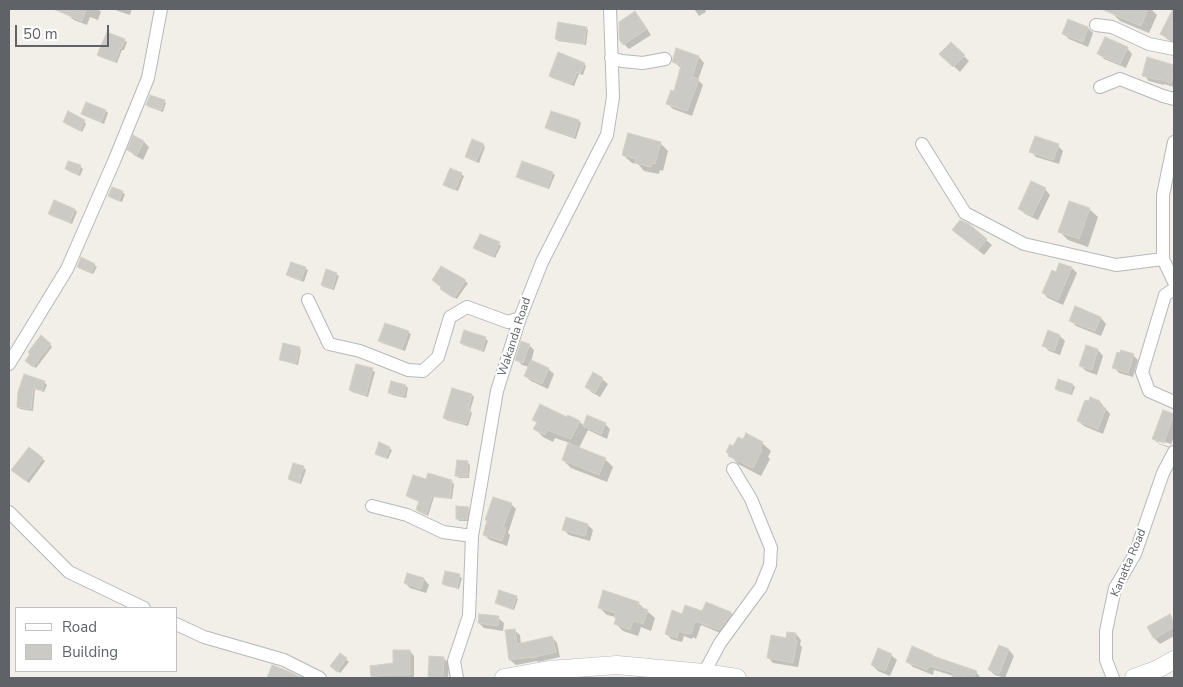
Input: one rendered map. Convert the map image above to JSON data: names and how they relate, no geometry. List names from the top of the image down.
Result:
{
  "streets": {
    "street": ["Wakanda Road", "Kanatta Road"]
  },
  "legend": ["Road", "Building"],
  "scale_bar": "50 m"
}
